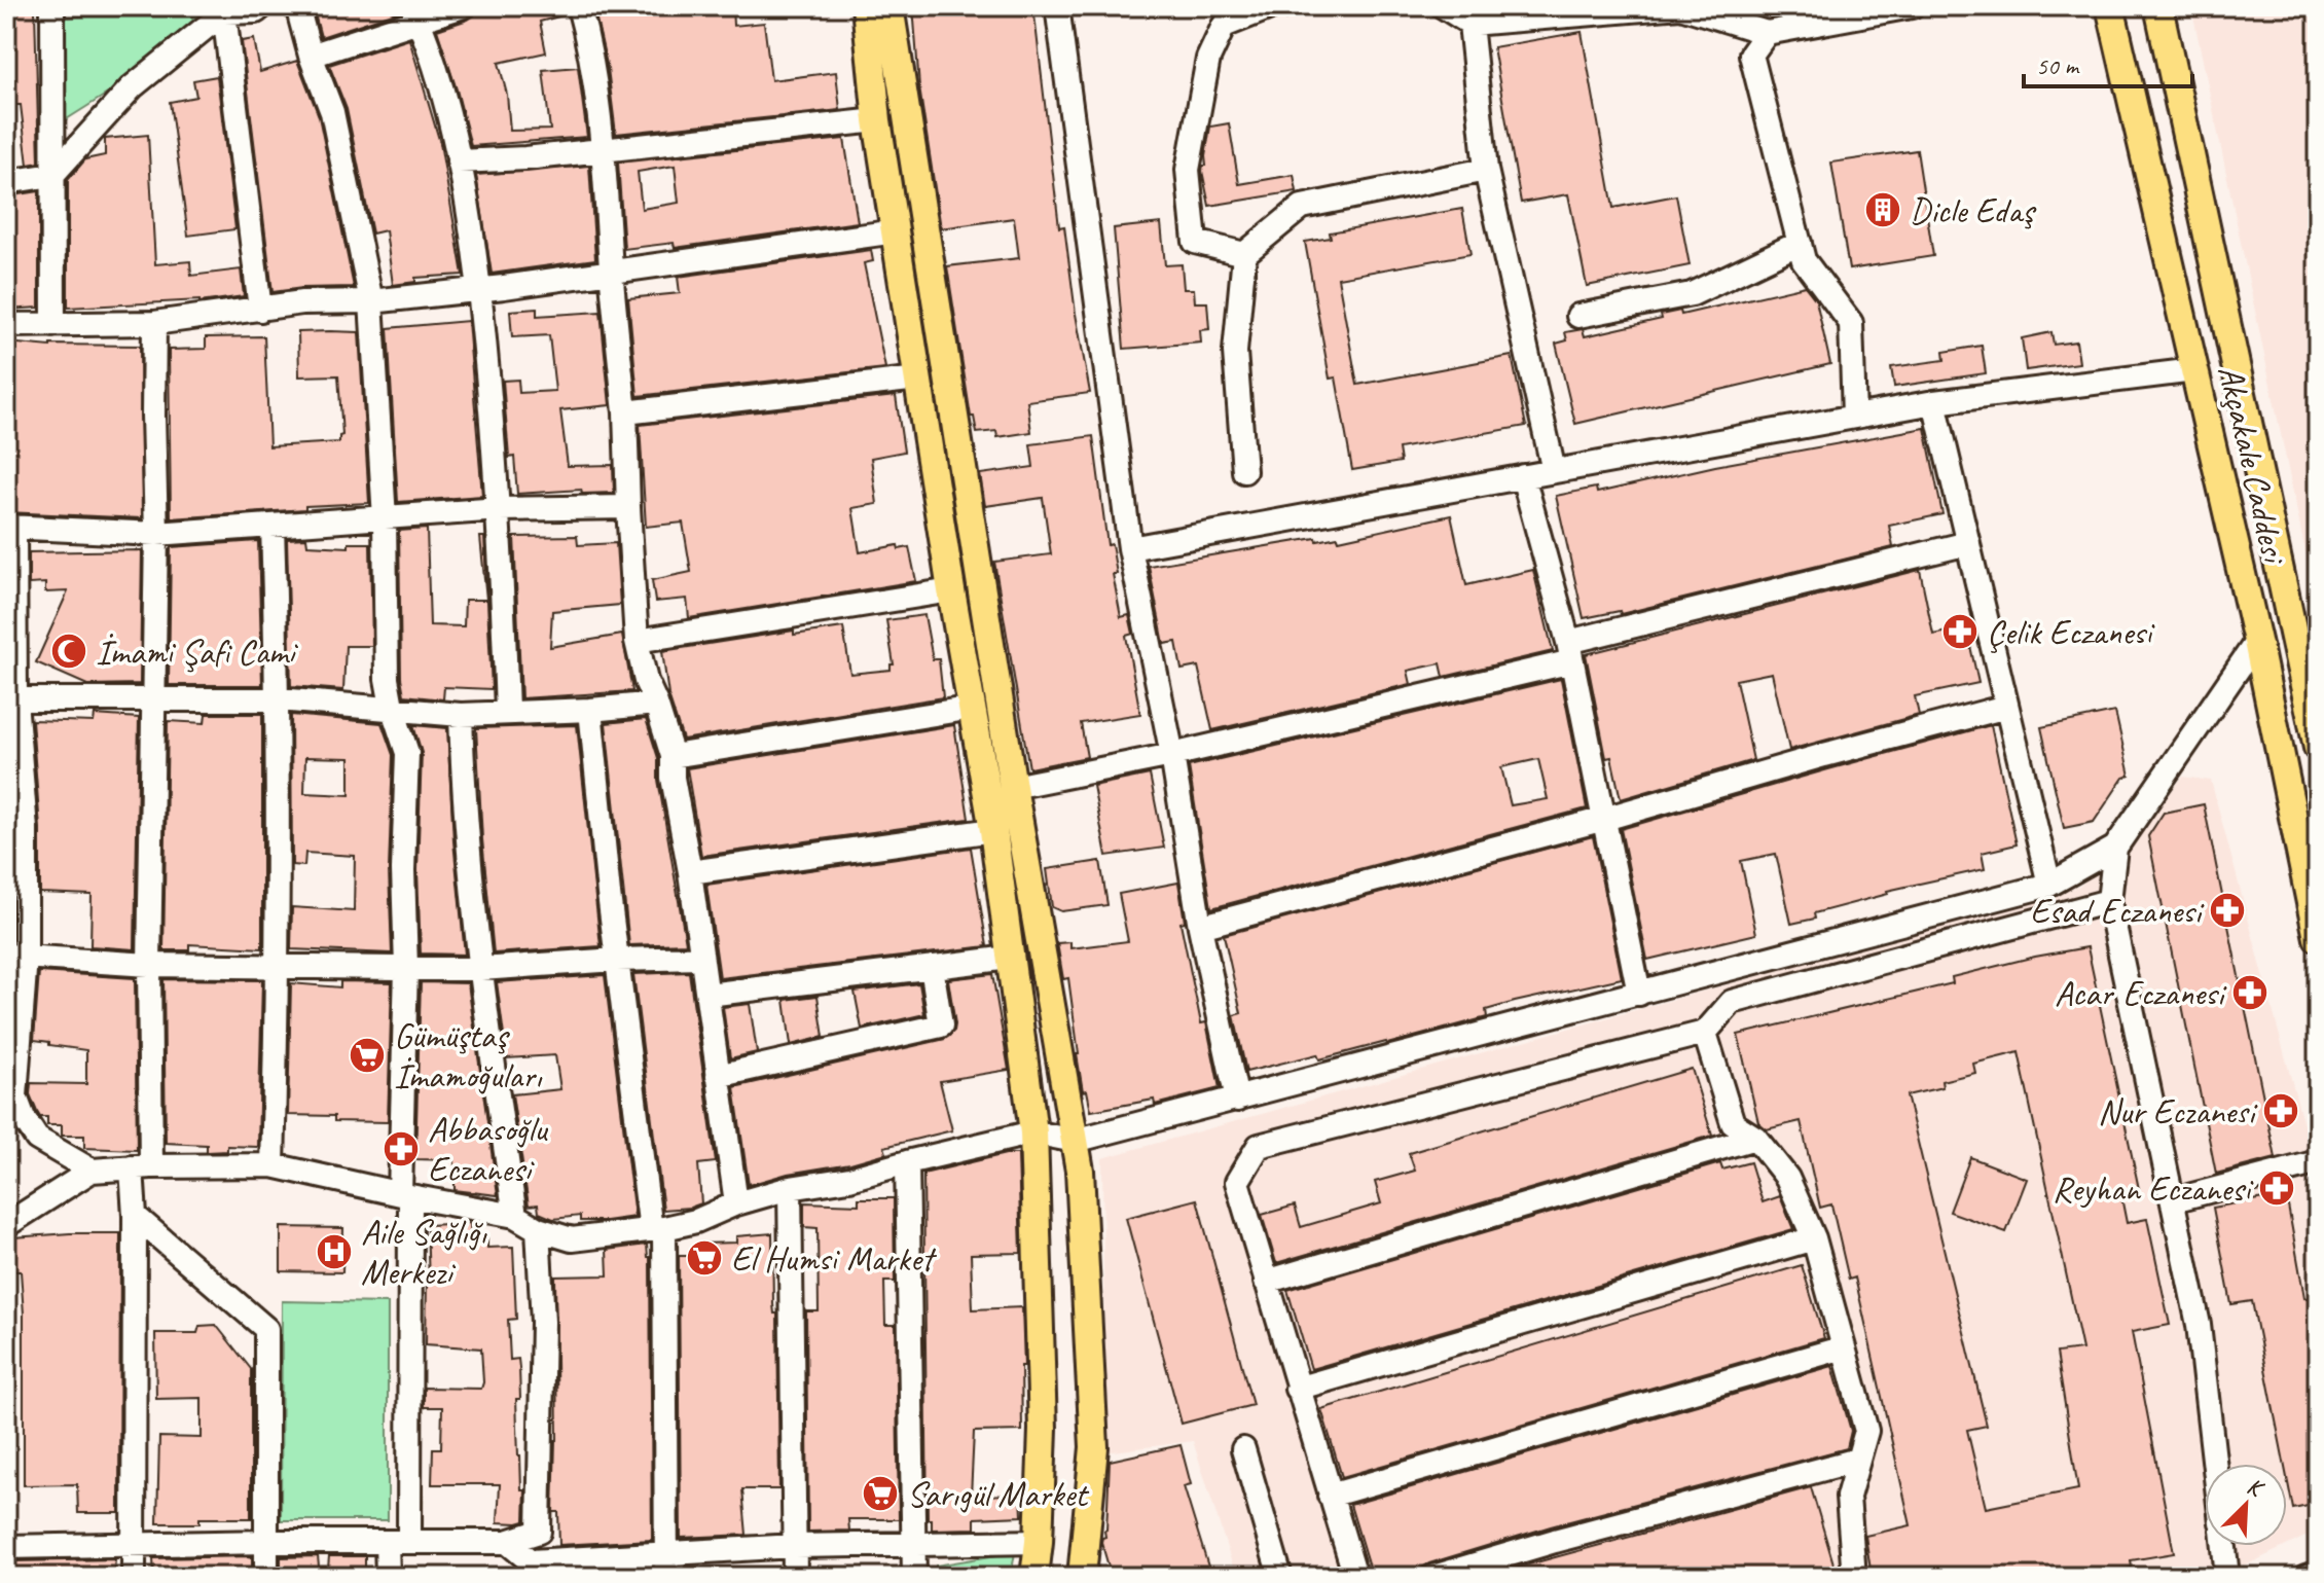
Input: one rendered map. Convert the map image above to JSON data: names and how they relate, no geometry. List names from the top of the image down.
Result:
{
  "streets": {
    "main road": ["Akçakale Caddesi"]
  },
  "places": {
    "building": ["Dicle Edaş"],
    "pharmacy": [
      "Çelik Eczanesi",
      "Esad Eczanesi",
      "Acar Eczanesi",
      "Nur Eczanesi",
      "Abbasoğlu Eczanesi",
      "Reyhan Eczanesi"
    ],
    "mosque": ["İmami Şafi Cami"],
    "supermarket": ["Gümüştaş İmamoğuları", "El Humsi Market", "Sarıgül Market"],
    "hospital": ["Aile Sağlığı Merkezi"]
  },
  "scale_bar": "50 m",
  "north": "top right"
}
